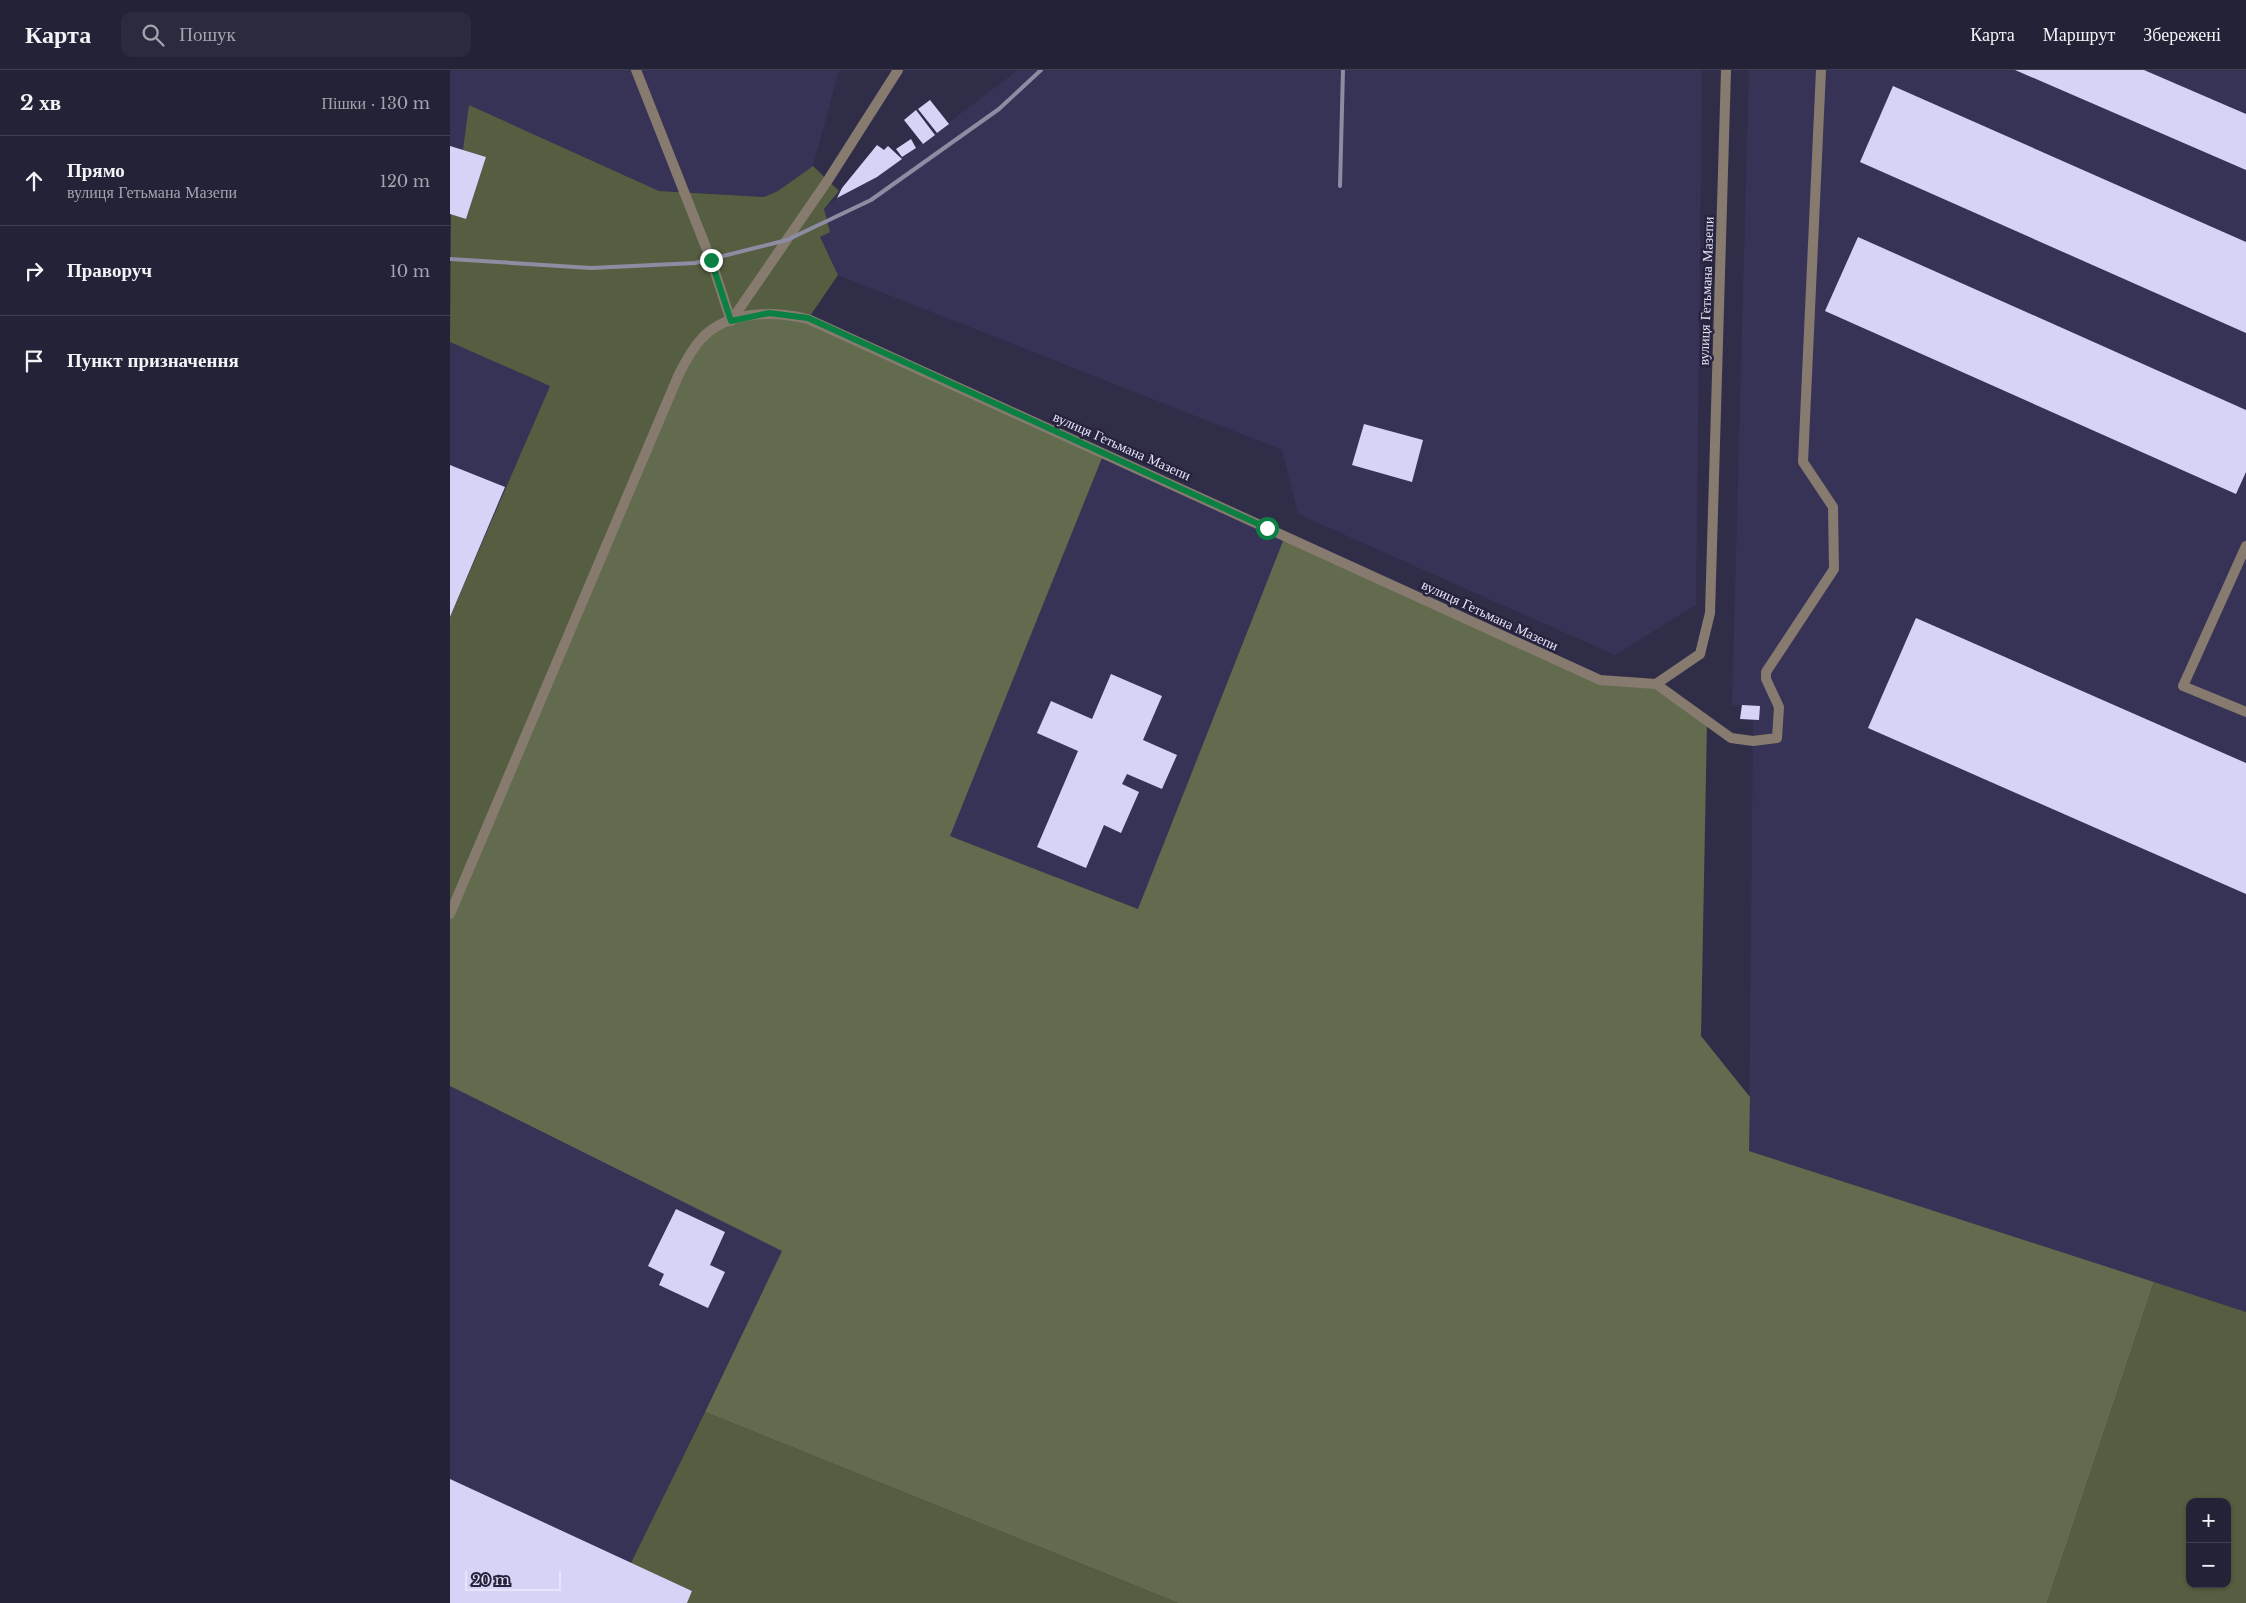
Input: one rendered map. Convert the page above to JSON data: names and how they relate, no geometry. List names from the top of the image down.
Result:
{
  "streets": {
    "street": ["вулиця Гетьмана Мазепи"]
  },
  "scale_bar": "20 m",
  "page": {
    "header": "Карта",
    "search": "Пошук",
    "nav": ["Карта", "Маршрут", "Збережені"],
    "heading": ["2 хв", "Пішки · 130 m"],
    "list": [
      ["Прямо", "вулиця Гетьмана Мазепи", "120 m"],
      ["Праворуч", "10 m"],
      "Пункт призначення"
    ],
    "map_buttons": ["+", "−"],
    "scale": "20 m"
  }
}
